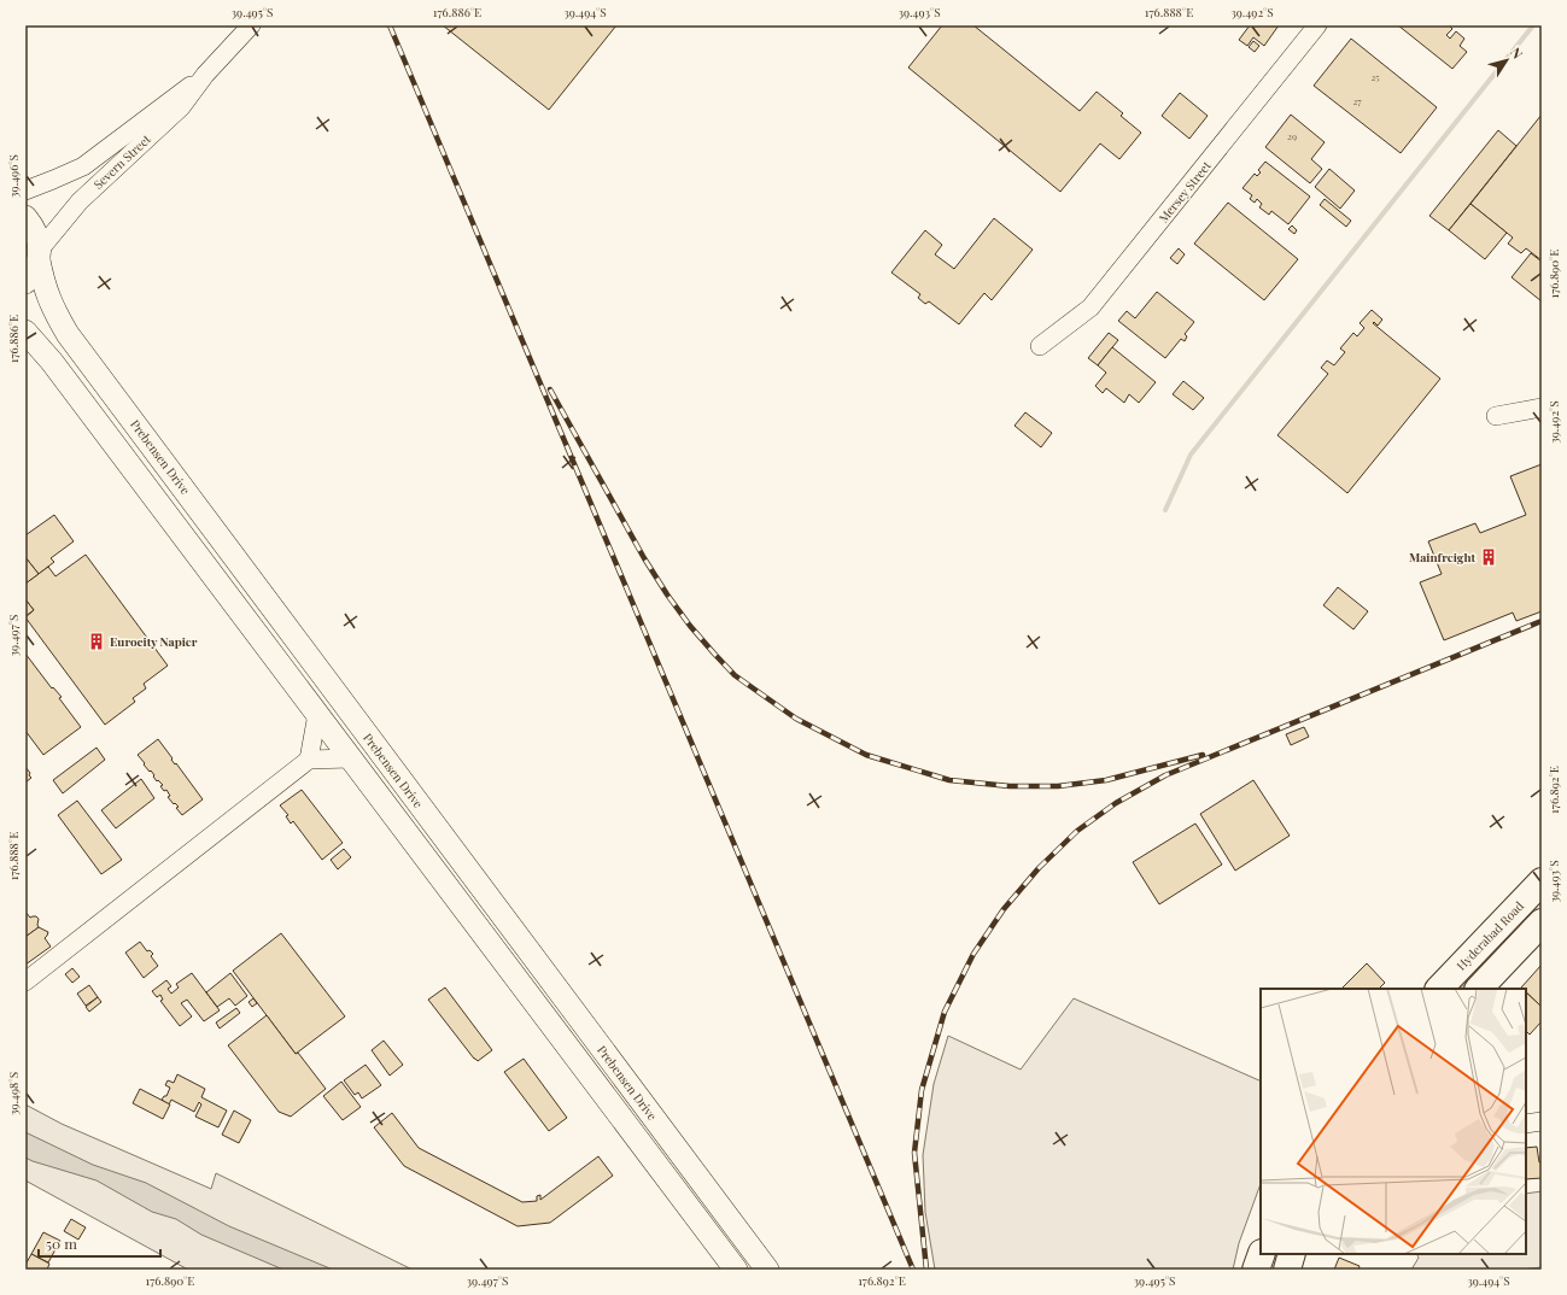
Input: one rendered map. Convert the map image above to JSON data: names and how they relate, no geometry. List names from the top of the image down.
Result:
{
  "streets": {
    "highway": ["Hyderabad Road"],
    "main road": ["Prebensen Drive"],
    "street": ["Severn Street", "Mersey Street"]
  },
  "crossings": [
    ["Severn Street", "Prebensen Drive"]
  ],
  "places": {
    "building": ["Mainfreight", "Eurocity Napier"]
  },
  "house_numbers": ["25", "27", "29"],
  "scale_bar": "50 m",
  "north": "top right",
  "coordinates": [
    "39.495°S",
    "176.886°E",
    "39.494°S",
    "39.493°S",
    "176.888°E",
    "39.492°S",
    "39.496°S",
    "176.890°E",
    "39.497°S",
    "176.892°E",
    "39.498°S"
  ]
}
